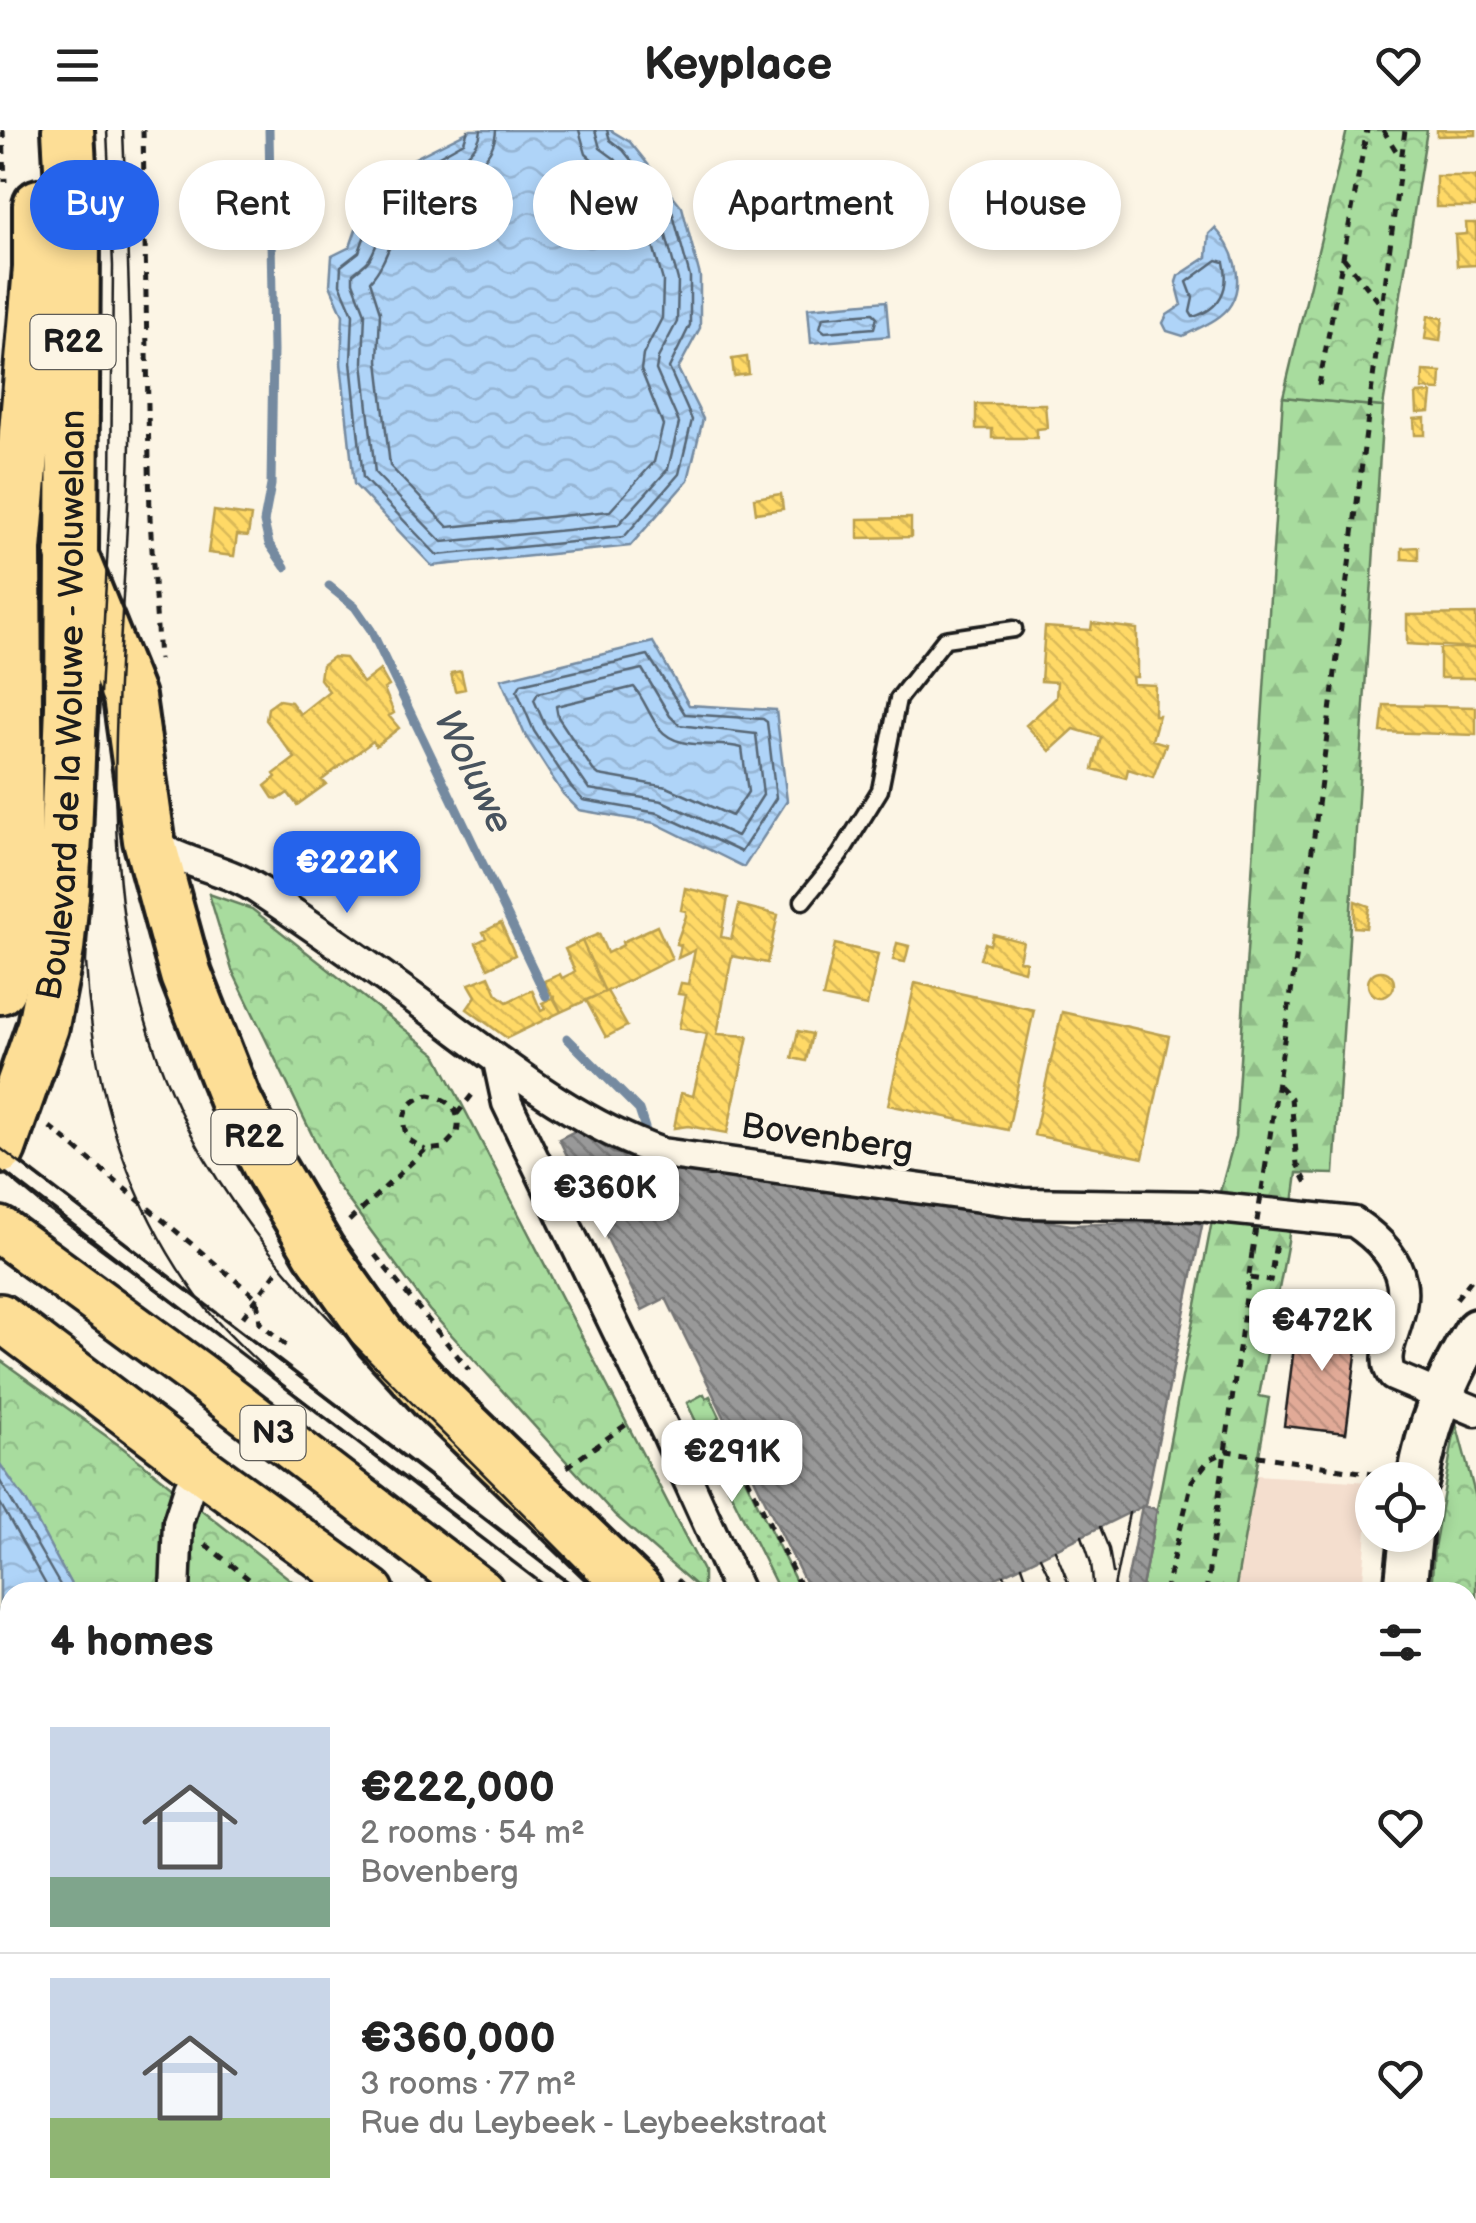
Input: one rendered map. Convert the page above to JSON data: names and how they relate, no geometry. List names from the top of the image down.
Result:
{
  "streets": {
    "highway": ["R22", "Boulevard de la Woluwe - Woluwelaan"],
    "main road": ["N3"],
    "street": ["Bovenberg"]
  },
  "crossings": [
    ["R22", "Boulevard de la Woluwe - Woluwelaan"],
    ["Boulevard de la Woluwe - Woluwelaan", "Bovenberg"]
  ],
  "water": ["Woluwe"],
  "page": {
    "header": "Keyplace",
    "chip": [
      "Buy",
      "Rent",
      "Filters",
      "New",
      "Apartment",
      "House"
    ],
    "price": [
      "€222K",
      "€360K",
      "€472K",
      "€291K"
    ],
    "heading": "4 homes",
    "list": [
      {
        "name": "€222,000",
        "note": "2 rooms · 54 m² · Bovenberg"
      },
      {
        "name": "€360,000",
        "note": "3 rooms · 77 m² · Rue du Leybeek - Leybeekstraat"
      }
    ]
  }
}
